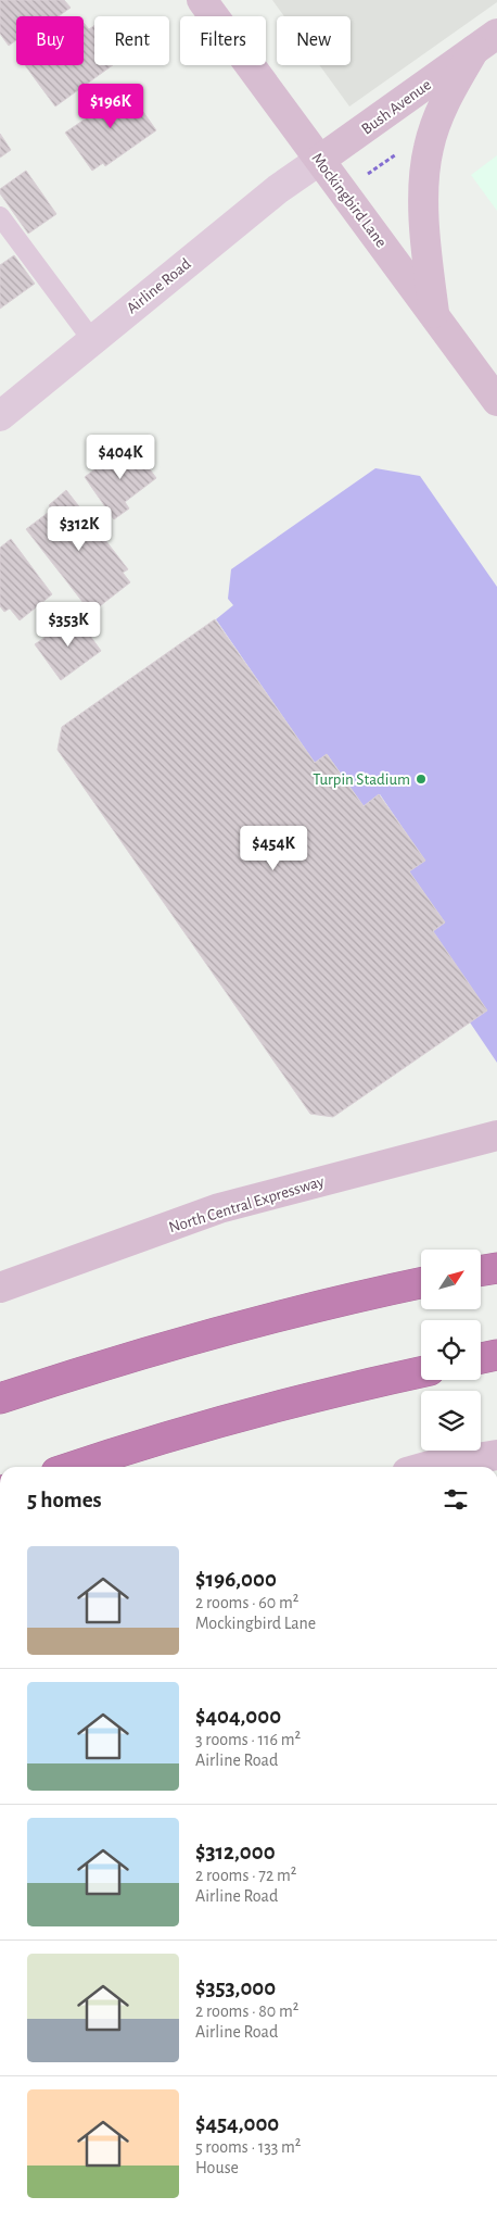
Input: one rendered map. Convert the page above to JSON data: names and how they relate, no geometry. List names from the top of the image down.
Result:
{
  "streets": {
    "main road": ["Bush Avenue", "Mockingbird Lane", "North Central Expressway"],
    "street": ["Airline Road"]
  },
  "crossings": [
    ["Bush Avenue", "Mockingbird Lane"],
    ["Bush Avenue", "Airline Road"],
    ["Mockingbird Lane", "Airline Road"]
  ],
  "places": ["Turpin Stadium"],
  "north": "top right",
  "page": {
    "chip": [
      "Buy",
      "Rent",
      "Filters",
      "New"
    ],
    "price": [
      "$196K",
      "$404K",
      "$312K",
      "$353K",
      "$454K"
    ],
    "heading": "5 homes",
    "list": [
      {
        "name": "$196,000",
        "note": "2 rooms · 60 m² · Mockingbird Lane"
      },
      {
        "name": "$404,000",
        "note": "3 rooms · 116 m² · Airline Road"
      },
      {
        "name": "$312,000",
        "note": "2 rooms · 72 m² · Airline Road"
      },
      {
        "name": "$353,000",
        "note": "2 rooms · 80 m² · Airline Road"
      },
      {
        "name": "$454,000",
        "note": "5 rooms · 133 m² · House"
      }
    ]
  }
}
